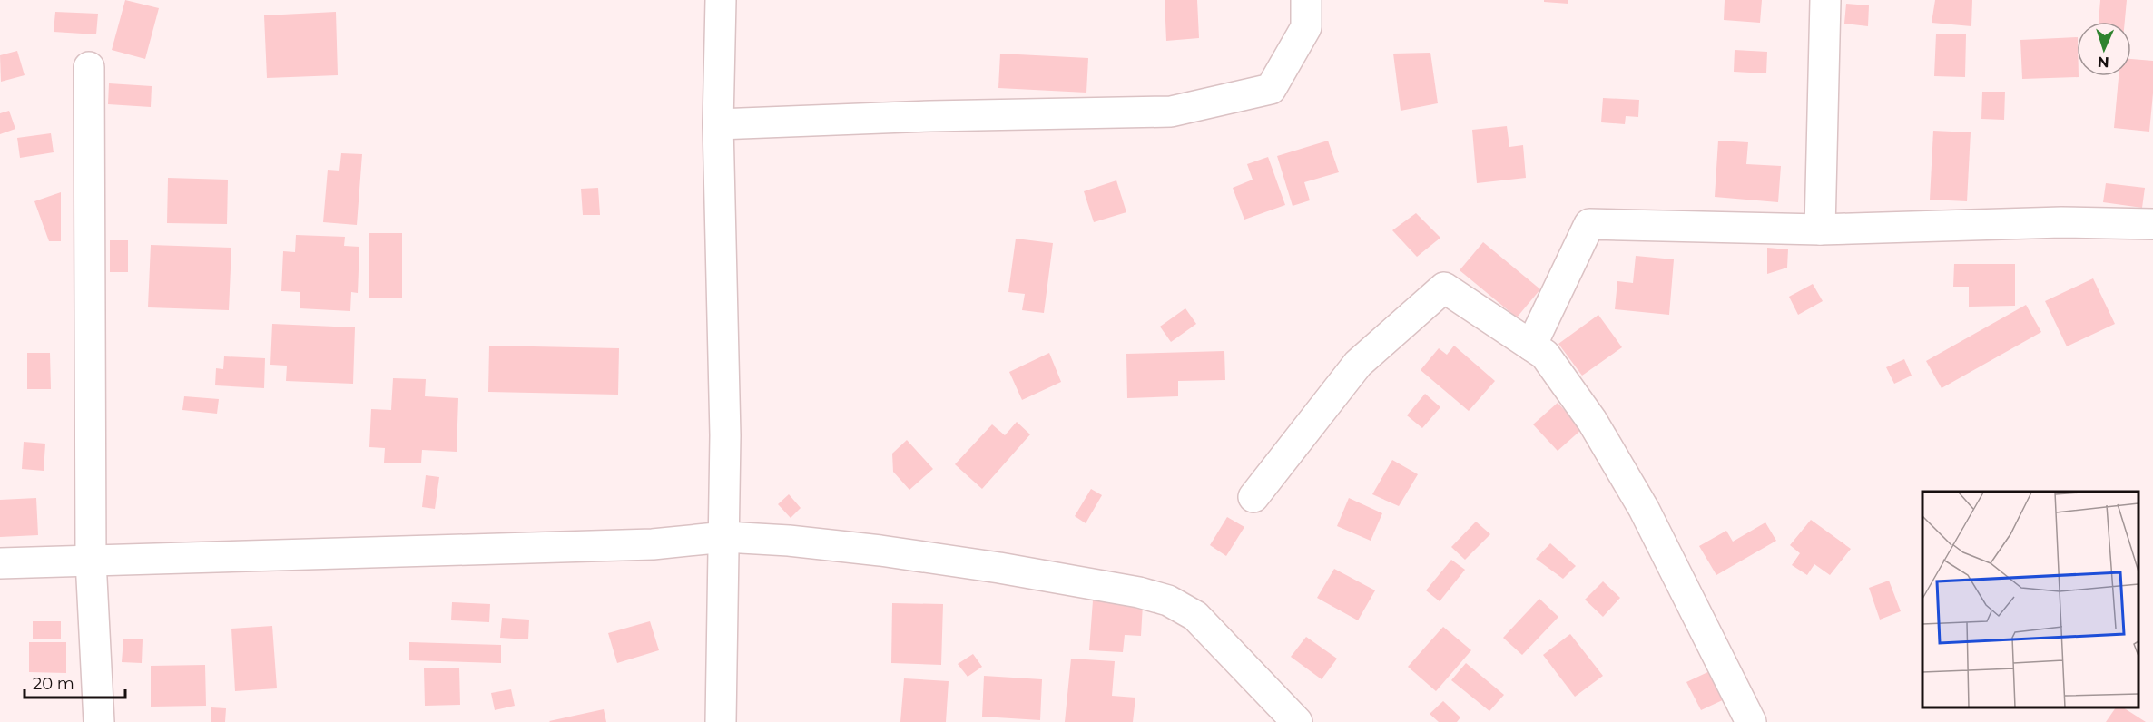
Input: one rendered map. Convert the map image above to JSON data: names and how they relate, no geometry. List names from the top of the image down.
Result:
{
  "scale_bar": "20 m",
  "north": "bottom"
}
